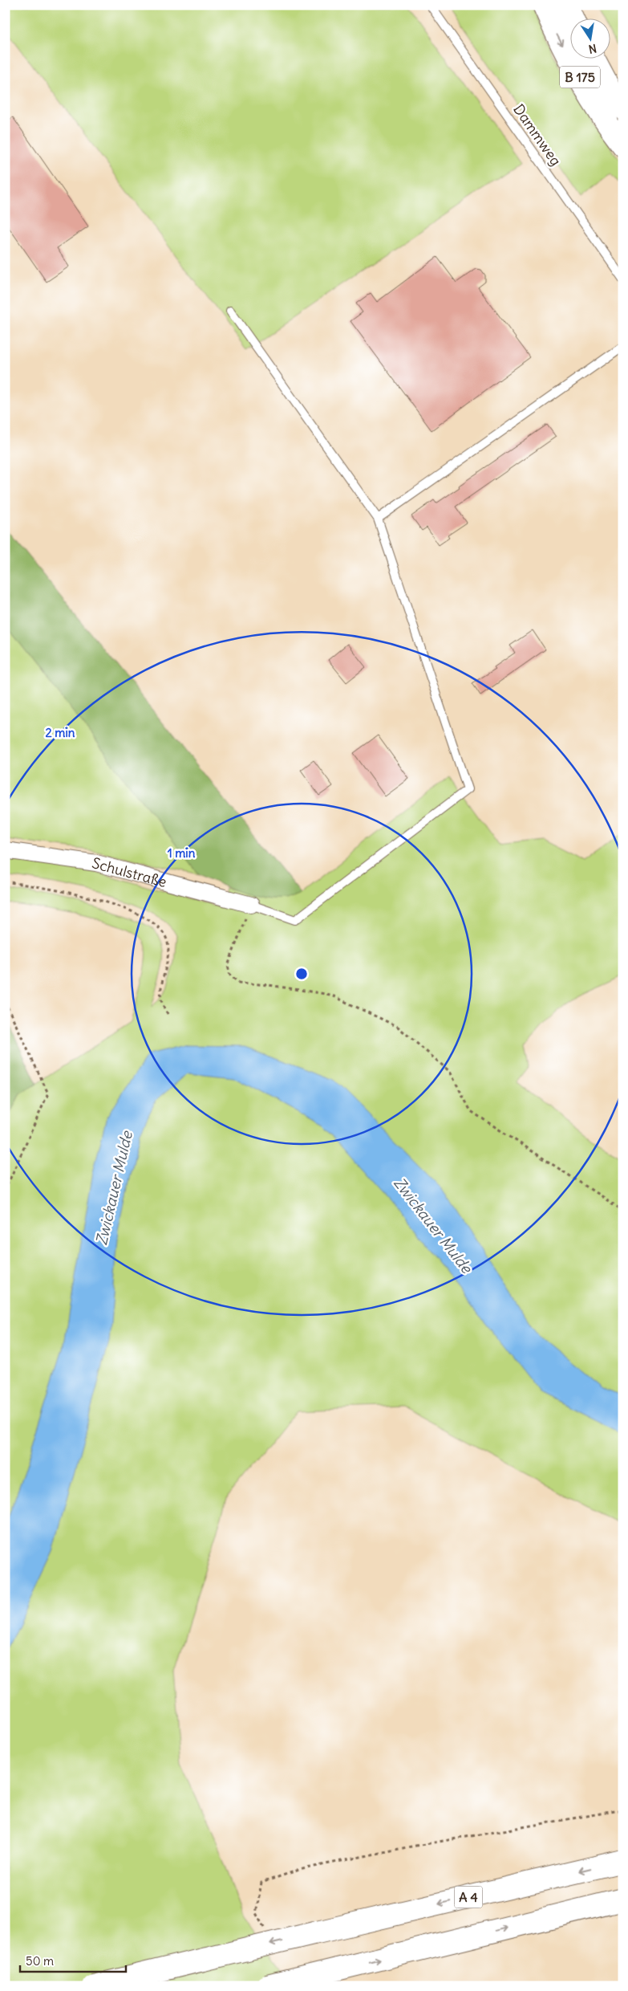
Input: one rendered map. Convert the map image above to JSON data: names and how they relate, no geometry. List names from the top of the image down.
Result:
{
  "streets": {
    "main road": ["B 175", "A 4"],
    "street": ["Schulstraße"],
    "lane": ["Dammweg"]
  },
  "water": ["Zwickauer Mulde"],
  "scale_bar": "50 m",
  "north": "bottom",
  "rings": ["2 min", "1 min"]
}
